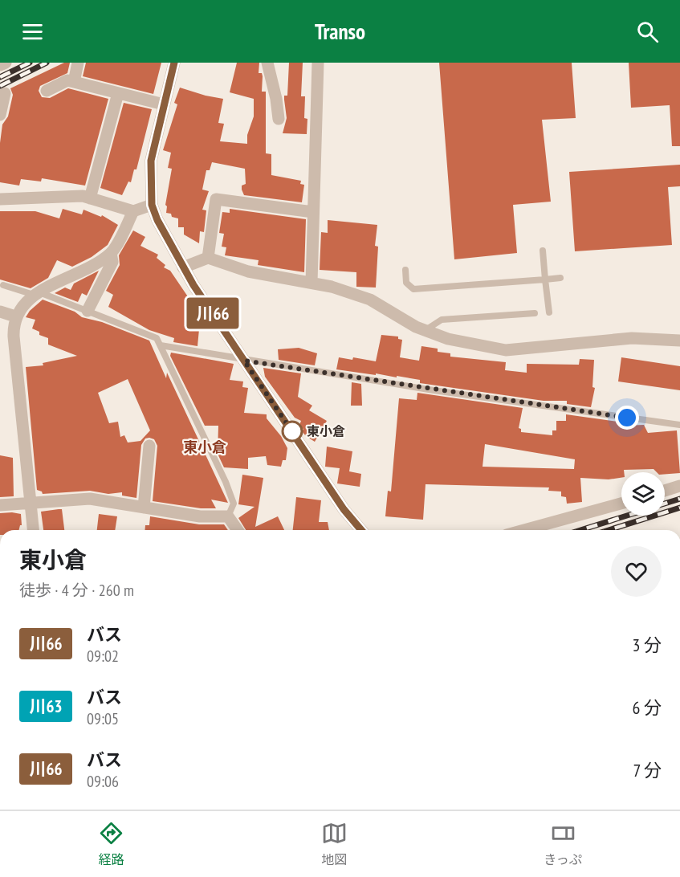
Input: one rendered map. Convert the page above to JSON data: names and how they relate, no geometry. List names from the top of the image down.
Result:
{
  "districts": ["東小倉"],
  "places": ["東小倉"],
  "lines": ["bus line 川66"],
  "page": {
    "header": "Transo",
    "on_map": "川66",
    "heading": ["東小倉", "徒歩 · 4 分 · 260 m"],
    "list": [
      {
        "mark": "川66",
        "name": "バス",
        "note": "09:02",
        "value": "3 分"
      },
      {
        "mark": "川63",
        "name": "バス",
        "note": "09:05",
        "value": "6 分"
      },
      {
        "mark": "川66",
        "name": "バス",
        "note": "09:06",
        "value": "7 分"
      }
    ],
    "tabs": ["経路", "地図", "きっぷ"]
  }
}
